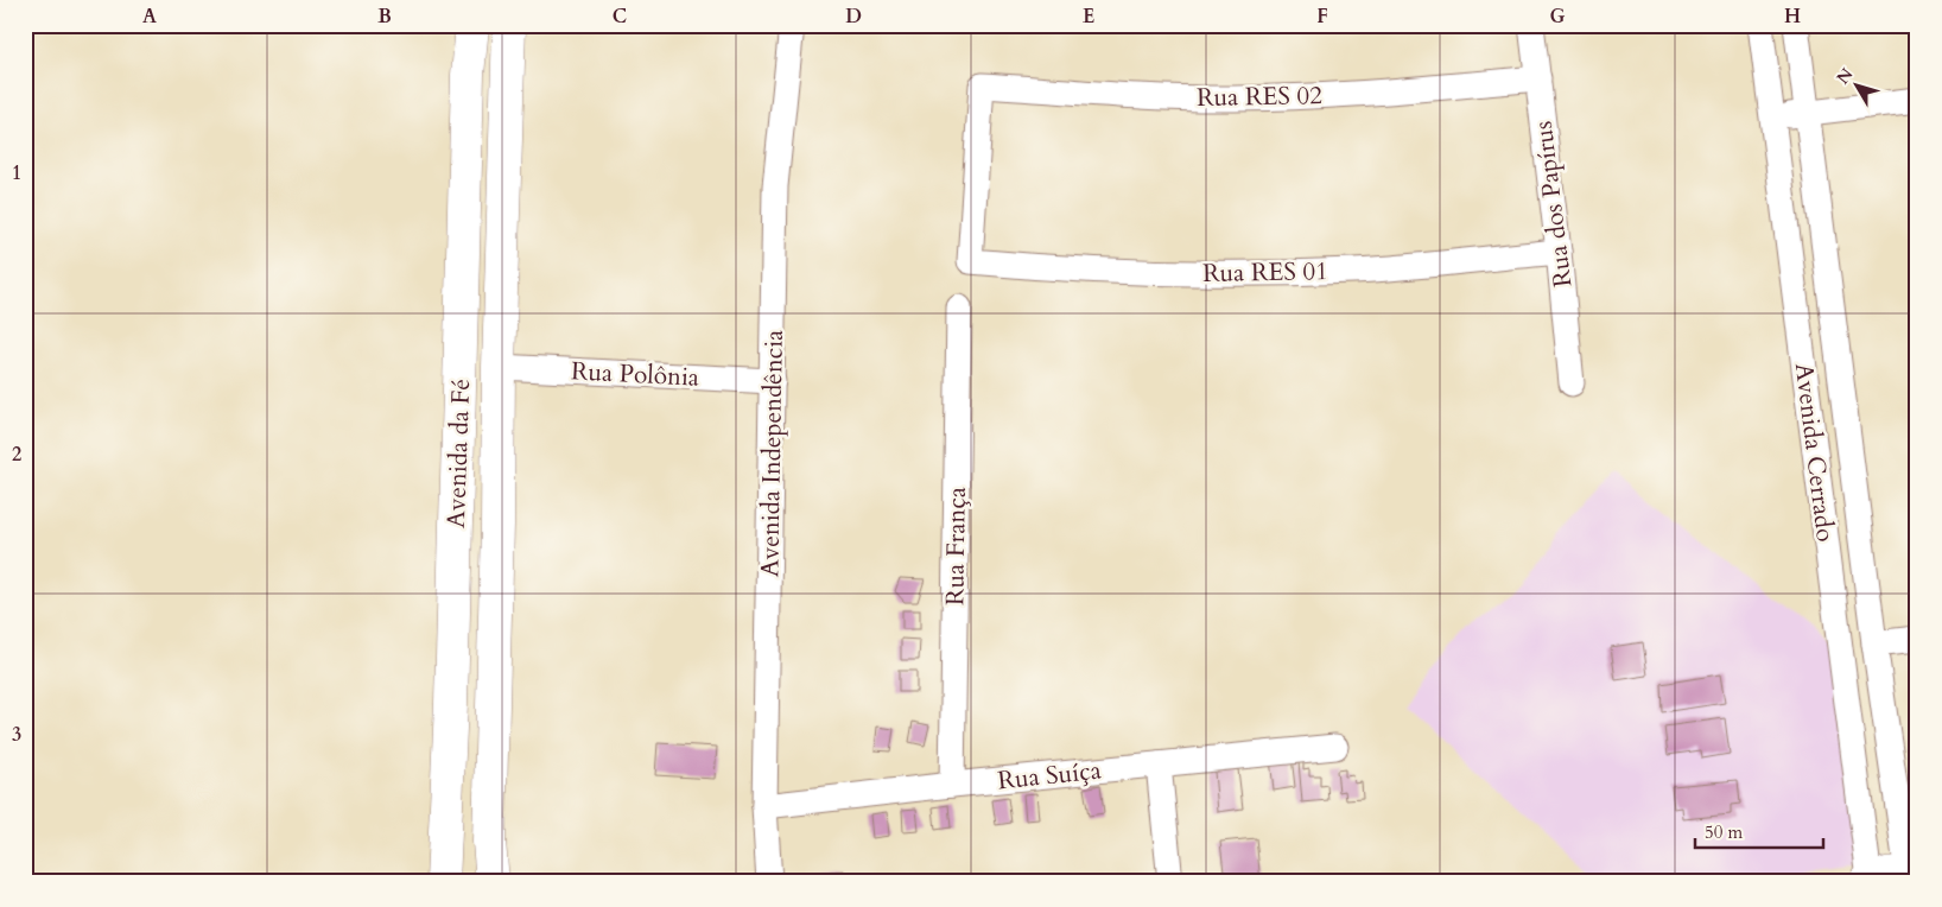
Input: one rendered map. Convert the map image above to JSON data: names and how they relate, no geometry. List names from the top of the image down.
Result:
{
  "streets": {
    "main road": ["Avenida da Fé"],
    "street": [
      "Rua RES 02",
      "Rua dos Papírus",
      "Rua RES 01",
      "Rua Polônia",
      "Avenida Cerrado",
      "Avenida Independência",
      "Rua França",
      "Rua Suíça"
    ]
  },
  "crossings": [
    ["Rua RES 02", "Rua dos Papírus"],
    ["Rua RES 02", "Rua RES 01"],
    ["Rua dos Papírus", "Rua RES 01"],
    ["Rua Polônia", "Avenida da Fé"],
    ["Rua Polônia", "Avenida Independência"],
    ["Avenida Independência", "Rua Suíça"],
    ["Rua França", "Rua Suíça"]
  ],
  "scale_bar": "50 m",
  "north": "top left",
  "grid": {
    "columns": [
      "A",
      "B",
      "C",
      "D",
      "E",
      "F",
      "G",
      "H"
    ],
    "rows": ["1", "2", "3"]
  }
}
